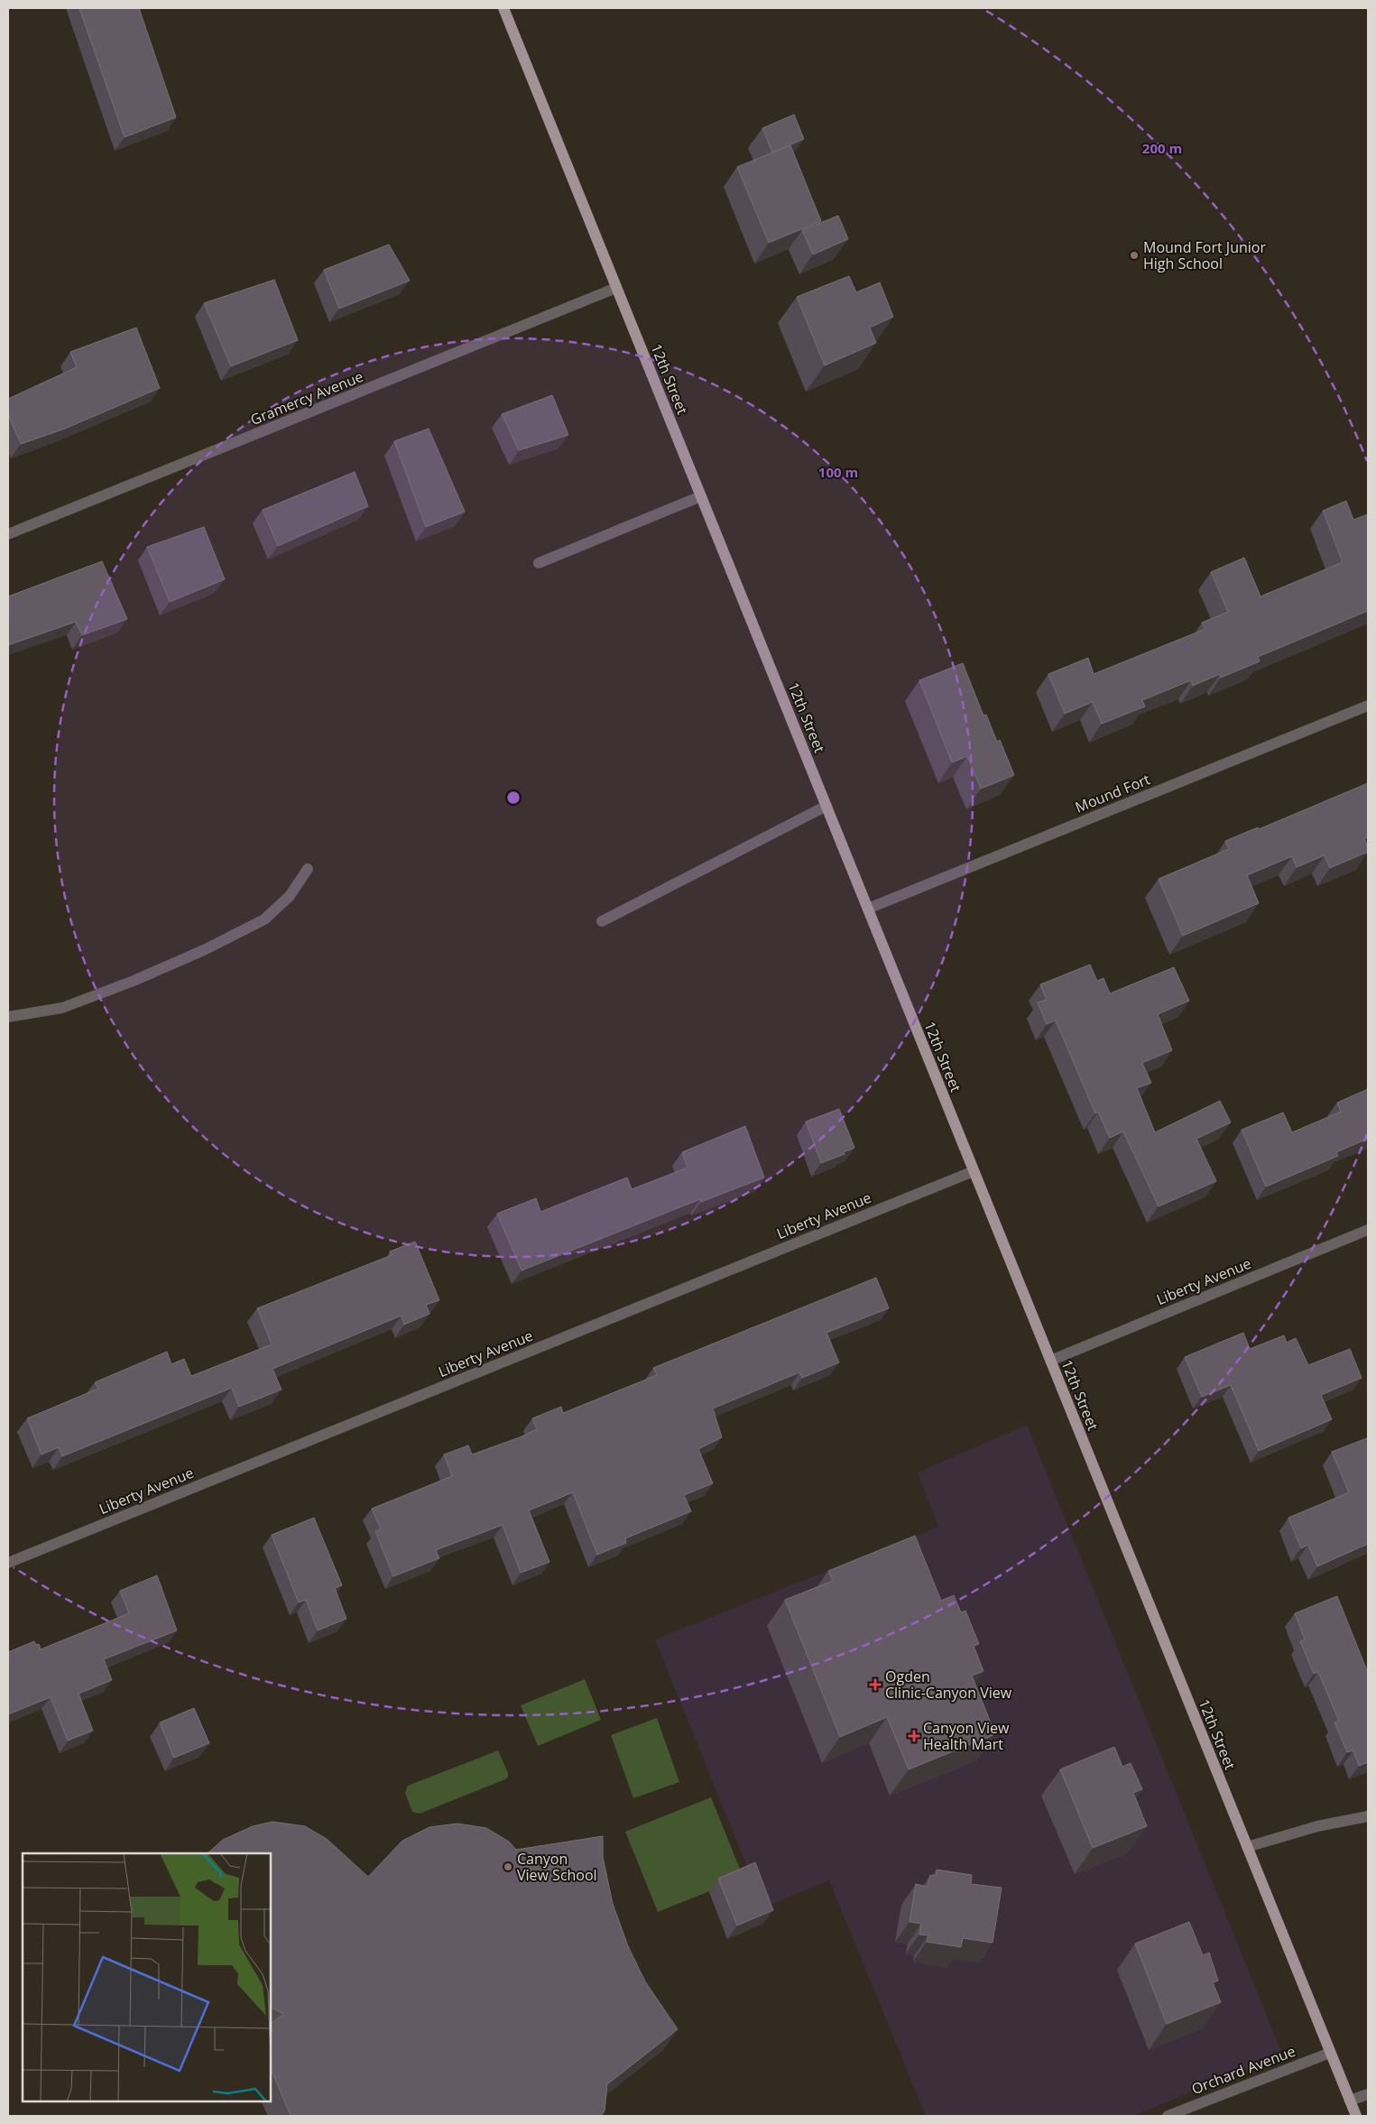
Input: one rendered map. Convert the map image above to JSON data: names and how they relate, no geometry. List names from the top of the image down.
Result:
{
  "streets": {
    "main road": ["12th Street"],
    "street": [
      "Gramercy Avenue",
      "Mound Fort",
      "Liberty Avenue",
      "Orchard Avenue"
    ]
  },
  "crossings": [
    ["12th Street", "Gramercy Avenue"],
    ["12th Street", "Mound Fort"],
    ["12th Street", "Liberty Avenue"],
    ["12th Street", "Orchard Avenue"]
  ],
  "places": {
    "other": ["Mound Fort Junior High School", "Canyon View School"],
    "health": ["Ogden Clinic-Canyon View", "Canyon View Health Mart"]
  },
  "rings": ["200 m", "100 m"]
}
